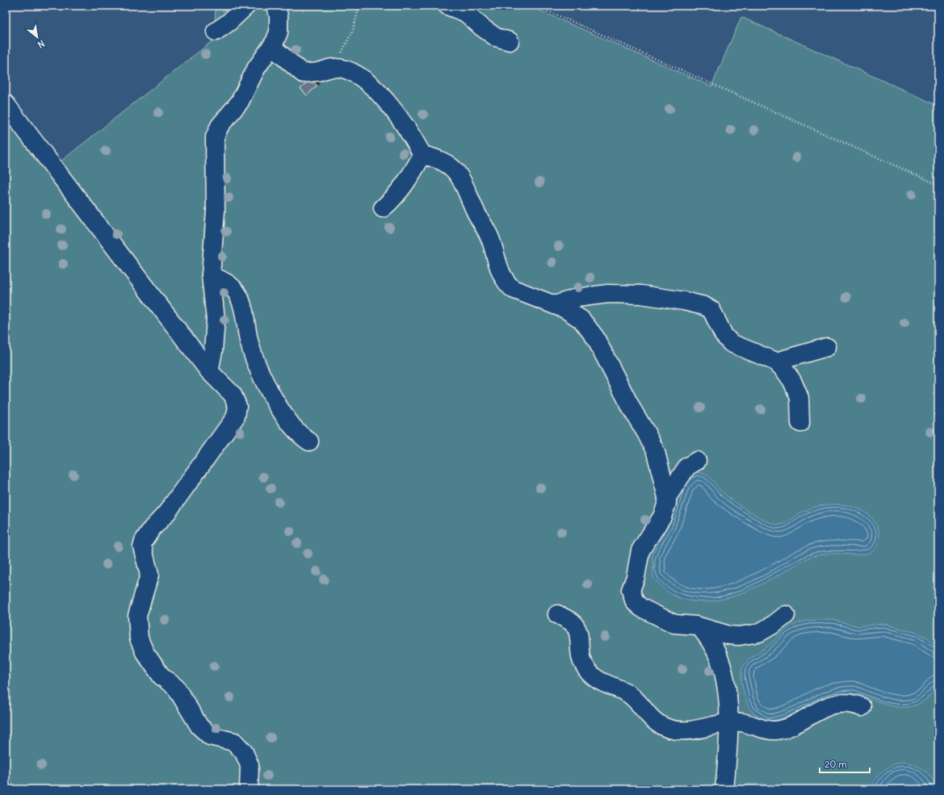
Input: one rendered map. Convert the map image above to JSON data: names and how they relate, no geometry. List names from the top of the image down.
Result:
{
  "scale_bar": "20 m",
  "north": "bottom right"
}
